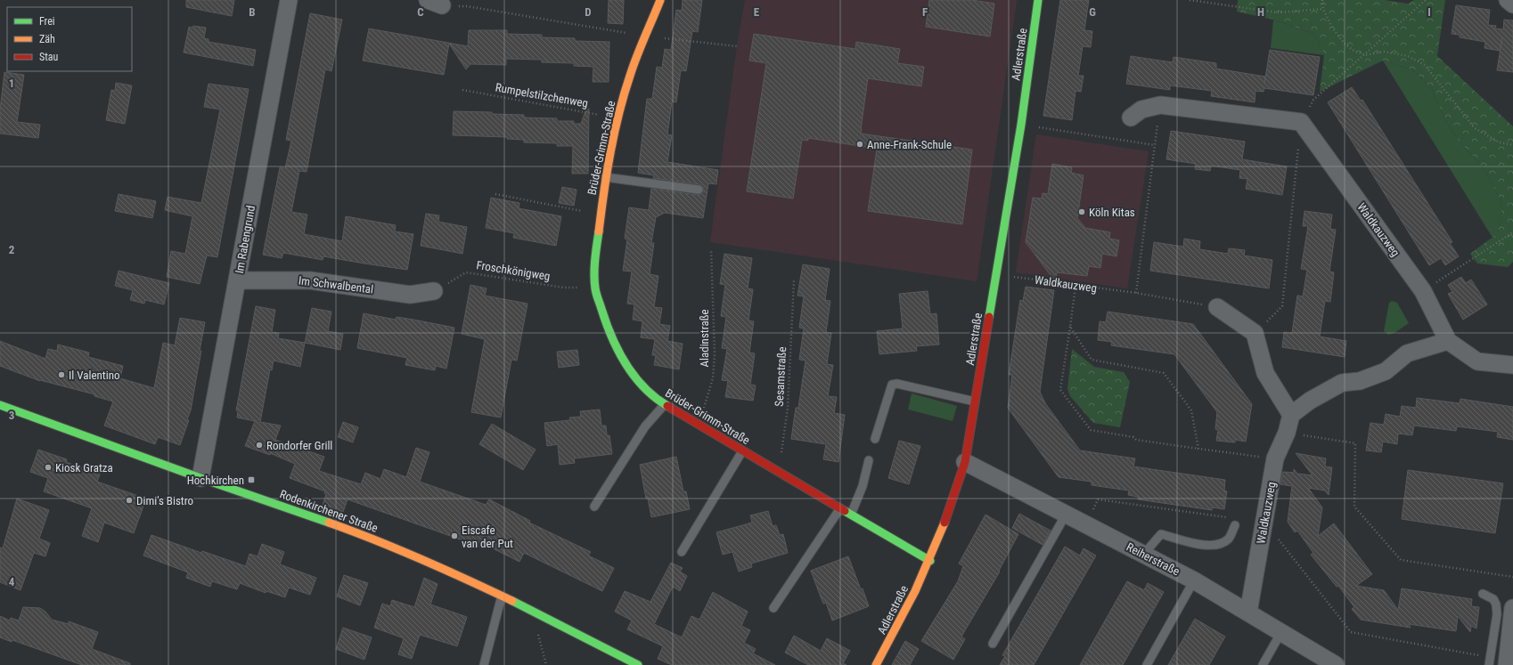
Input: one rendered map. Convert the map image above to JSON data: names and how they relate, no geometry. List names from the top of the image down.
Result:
{
  "streets": {
    "street": [
      "Adlerstraße",
      "Brüder-Grimm-Straße",
      "Waldkauzweg",
      "Im Rabengrund",
      "Im Schwalbental",
      "Rodenkirchener Straße",
      "Reiherstraße"
    ],
    "path": [
      "Rumpelstilzchenweg",
      "Froschkönigweg",
      "Aladinstraße",
      "Sesamstraße"
    ]
  },
  "crossings": [
    ["Adlerstraße", "Brüder-Grimm-Straße"],
    ["Adlerstraße", "Waldkauzweg"],
    ["Adlerstraße", "Reiherstraße"],
    ["Rumpelstilzchenweg", "Brüder-Grimm-Straße"],
    ["Brüder-Grimm-Straße", "Froschkönigweg"],
    ["Brüder-Grimm-Straße", "Aladinstraße"],
    ["Brüder-Grimm-Straße", "Sesamstraße"],
    ["Waldkauzweg", "Reiherstraße"],
    ["Im Rabengrund", "Im Schwalbental"],
    ["Im Rabengrund", "Rodenkirchener Straße"],
    ["Froschkönigweg", "Im Schwalbental"]
  ],
  "places": {
    "other": [
      "Anne-Frank-Schule",
      "Köln Kitas",
      "Il Valentino",
      "Rondorfer Grill",
      "Kiosk Gratza",
      "Dimi's Bistro",
      "Eiscafe van der Put"
    ],
    "transit": ["Hochkirchen"]
  },
  "legend": ["Frei", "Zäh", "Stau"],
  "grid": {
    "columns": [
      "B",
      "C",
      "D",
      "E",
      "F",
      "G",
      "H",
      "I"
    ],
    "rows": [
      "1",
      "2",
      "3",
      "4"
    ]
  }
}
